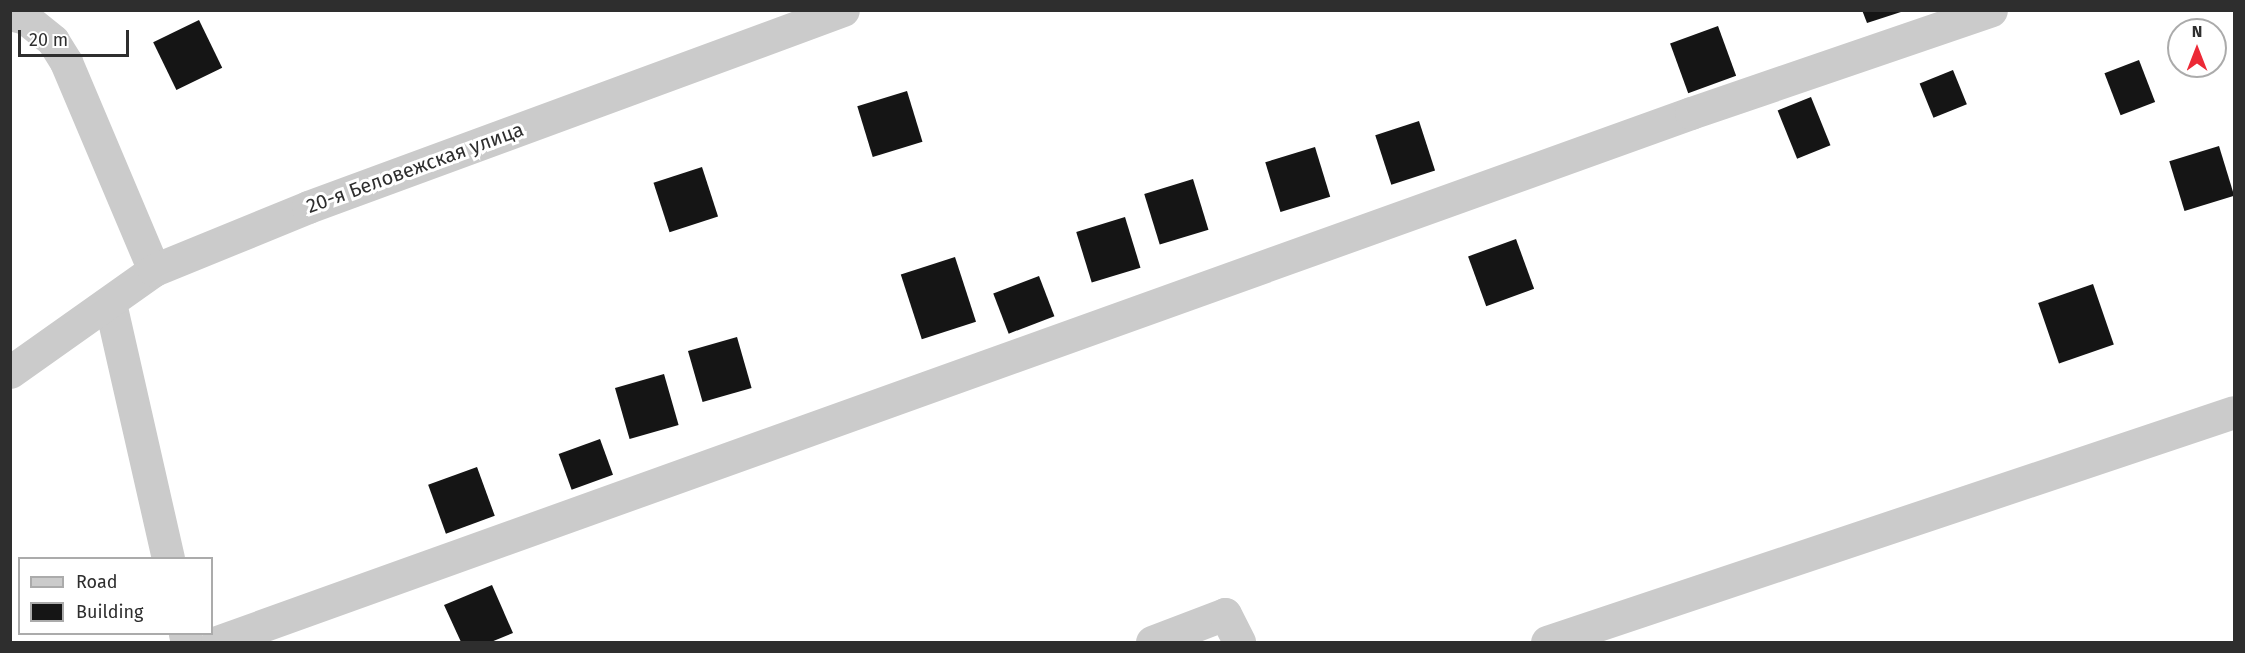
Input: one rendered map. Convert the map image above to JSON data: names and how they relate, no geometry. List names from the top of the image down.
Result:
{
  "streets": {
    "street": ["20-я Беловежская улица"]
  },
  "legend": ["Road", "Building"],
  "scale_bar": "20 m",
  "north": "top"
}
